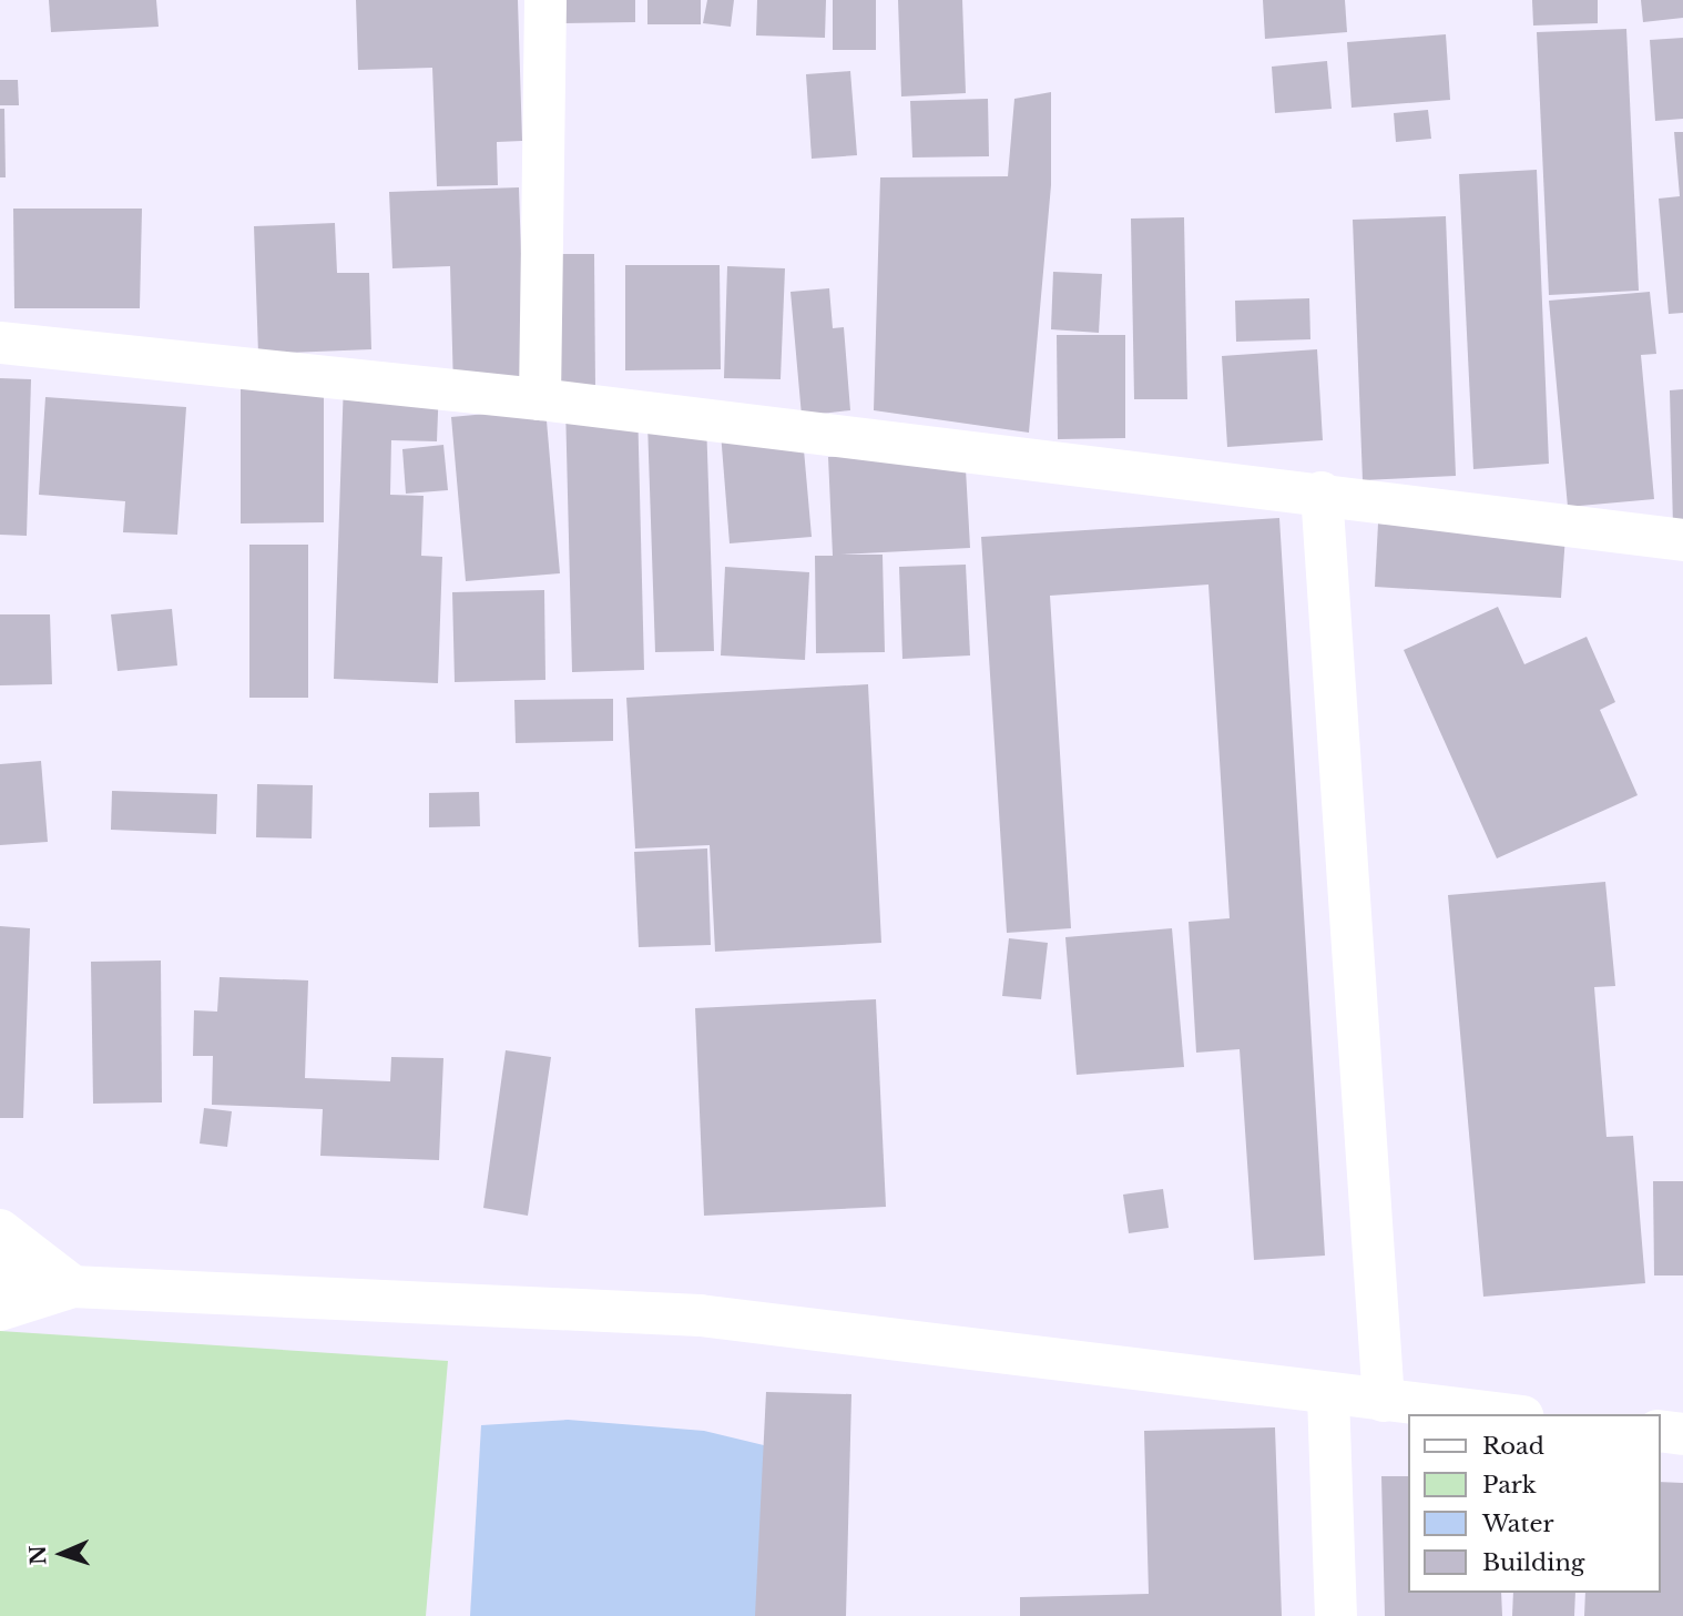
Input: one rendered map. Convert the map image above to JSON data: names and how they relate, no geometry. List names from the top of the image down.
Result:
{
  "legend": [
    "Road",
    "Park",
    "Water",
    "Building"
  ],
  "north": "left"
}
